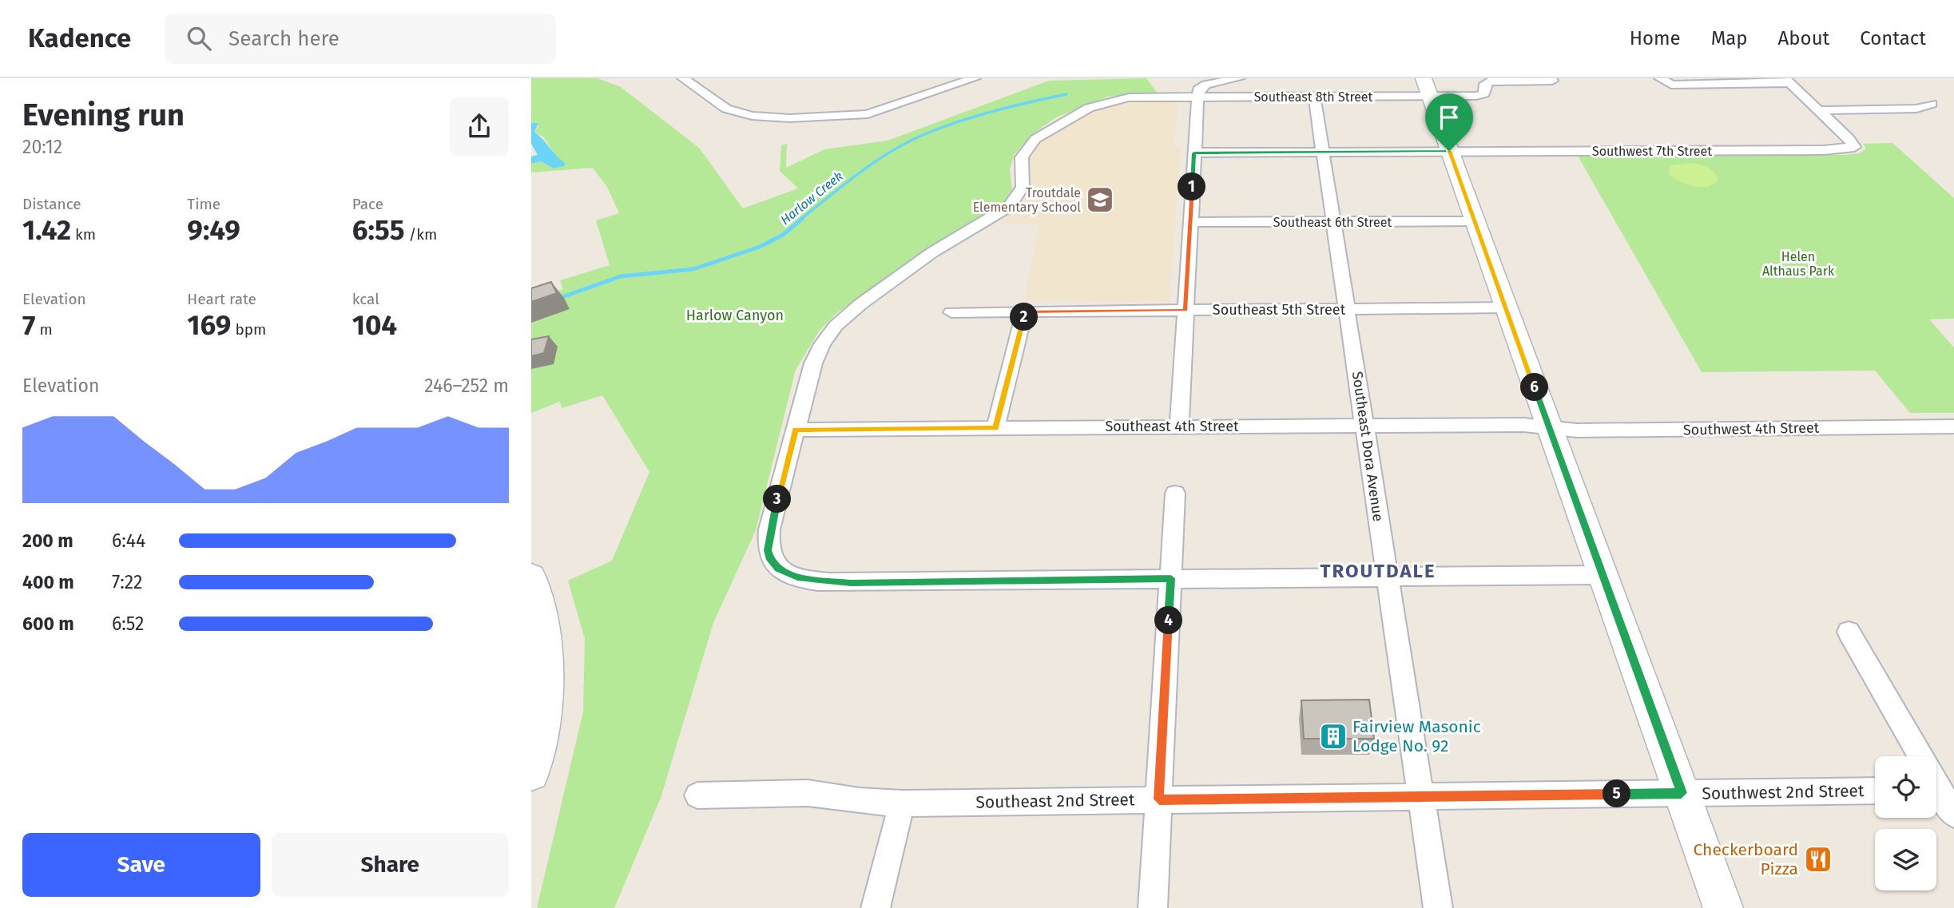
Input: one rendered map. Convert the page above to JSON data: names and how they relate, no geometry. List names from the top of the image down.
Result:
{
  "streets": {
    "street": [
      "Southeast 8th Street",
      "Southwest 7th Street",
      "Southeast 6th Street",
      "Southeast 5th Street",
      "Southeast 4th Street",
      "Southwest 4th Street",
      "Southeast Dora Avenue",
      "Southwest 2nd Street",
      "Southeast 2nd Street"
    ]
  },
  "crossings": [
    ["Southeast 8th Street", "Southeast 4th Street"],
    ["Southeast 8th Street", "Southeast Dora Avenue"],
    ["Southwest 7th Street", "Southeast Dora Avenue"],
    ["Southeast 6th Street", "Southeast Dora Avenue"],
    ["Southeast 5th Street", "Southeast Dora Avenue"],
    ["Southeast 4th Street", "Southwest 4th Street"],
    ["Southeast 4th Street", "Southeast Dora Avenue"],
    ["Southeast Dora Avenue", "Southeast 2nd Street"],
    ["Southwest 2nd Street", "Southeast 2nd Street"]
  ],
  "districts": ["TROUTDALE"],
  "water": ["Harlow Creek"],
  "parks": ["Helen Althaus Park", "Harlow Canyon"],
  "places": {
    "school or university": ["Troutdale Elementary School"],
    "building": ["Fairview Masonic Lodge No. 92"],
    "restaurant": ["Checkerboard Pizza"]
  },
  "page": {
    "header": "Kadence",
    "search": "Search here",
    "nav": [
      "Home",
      "Map",
      "About",
      "Contact"
    ],
    "heading": ["Evening run", "20:12"],
    "pins": [
      "1",
      "2",
      "6",
      "3",
      "4",
      "5"
    ],
    "stats": [
      ["Distance", "1.42 km"],
      ["Time", "9:49"],
      ["Pace", "6:55 /km"],
      ["Elevation", "7 m"],
      ["Heart rate", "169 bpm"],
      ["kcal", "104"]
    ],
    "chart": ["Elevation", "246–252 m"],
    "list": [
      {
        "name": "200 m",
        "note": "6:44"
      },
      {
        "name": "400 m",
        "note": "7:22"
      },
      {
        "name": "600 m",
        "note": "6:52"
      }
    ],
    "buttons": ["Save", "Share"]
  }
}
